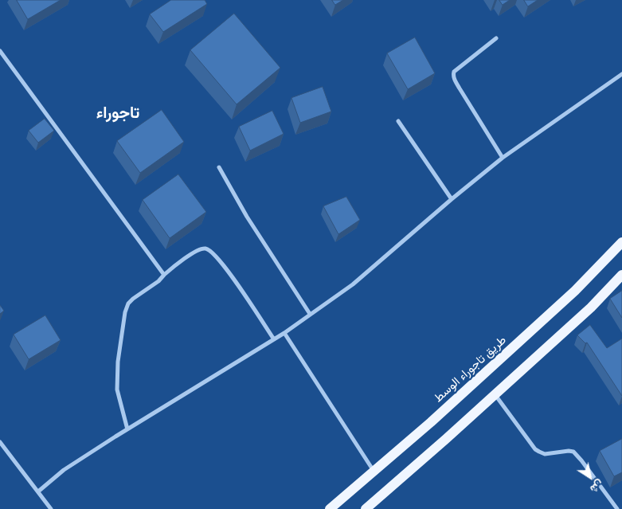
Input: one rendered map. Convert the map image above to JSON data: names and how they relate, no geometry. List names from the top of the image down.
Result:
{
  "streets": {
    "main road": ["طريق تاجوراء الوسط"]
  },
  "districts": ["تاجوراء"],
  "north": "bottom right"
}
